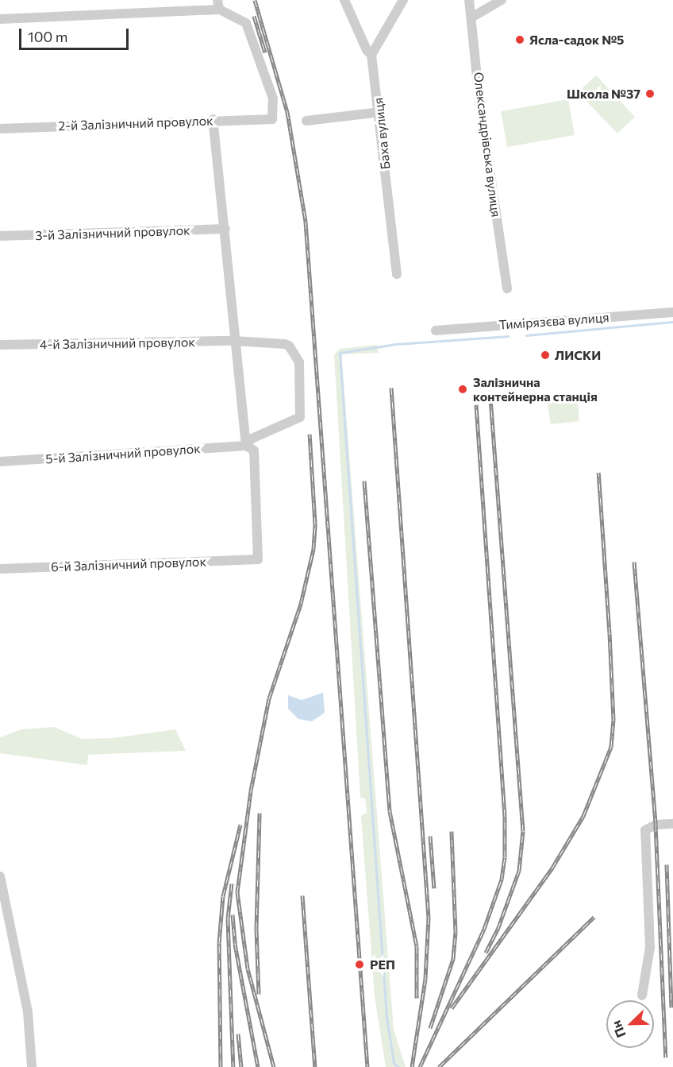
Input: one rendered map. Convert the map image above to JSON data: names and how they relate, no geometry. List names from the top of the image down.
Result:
{
  "streets": {
    "street": [
      "2-й Залізничний провулок",
      "Баха вулиця",
      "Олександрівська вулиця",
      "3-й Залізничний провулок",
      "Тимірязєва вулиця",
      "4-й Залізничний провулок",
      "5-й Залізничний провулок",
      "6-й Залізничний провулок"
    ]
  },
  "crossings": [
    ["4-й Залізничний провулок", "5-й Залізничний провулок"],
    ["4-й Залізничний провулок", "6-й Залізничний провулок"],
    ["5-й Залізничний провулок", "6-й Залізничний провулок"]
  ],
  "places": [
    "Ясла-садок №5",
    "Школа №37",
    "ЛИСКИ",
    "Залізнична контейнерна станція",
    "РЕП"
  ],
  "scale_bar": "100 m",
  "north": "bottom left"
}
